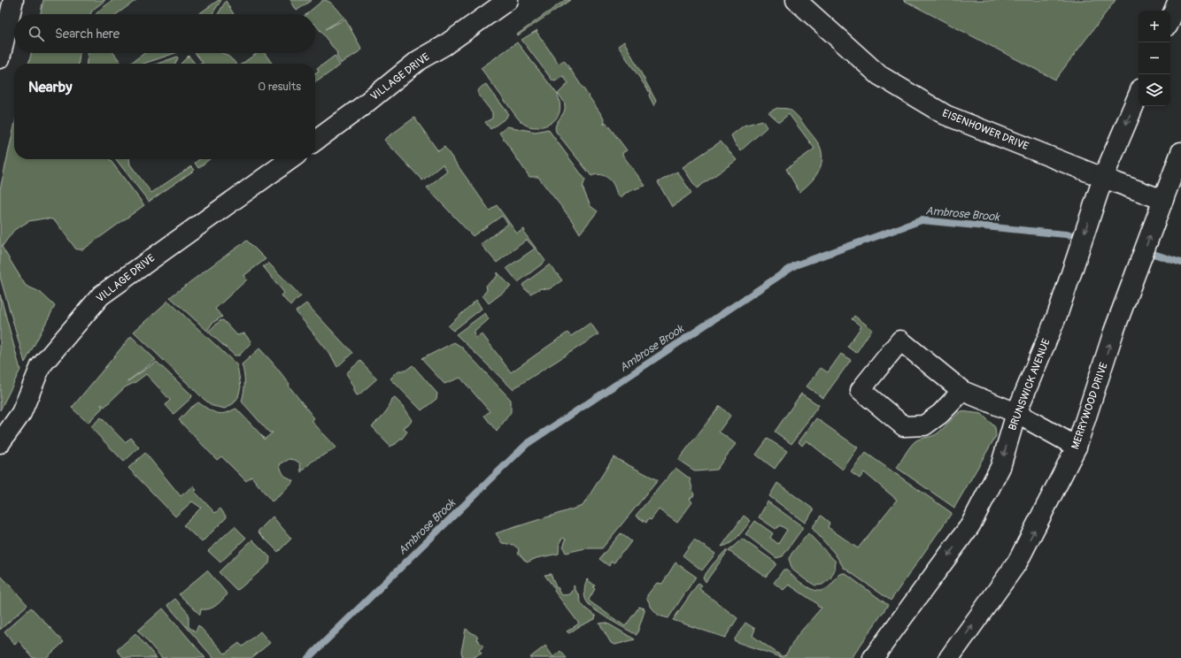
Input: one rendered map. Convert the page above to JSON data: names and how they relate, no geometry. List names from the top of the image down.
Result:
{
  "streets": {
    "street": [
      "VILLAGE DRIVE",
      "EISENHOWER DRIVE",
      "BRUNSWICK AVENUE",
      "MERRYWOOD DRIVE"
    ]
  },
  "crossings": [
    ["EISENHOWER DRIVE", "BRUNSWICK AVENUE"],
    ["EISENHOWER DRIVE", "MERRYWOOD DRIVE"]
  ],
  "one_way": ["BRUNSWICK AVENUE", "MERRYWOOD DRIVE"],
  "water": ["Ambrose Brook"],
  "page": {
    "map_buttons": ["+", "−"],
    "search": "Search here",
    "heading": ["Nearby", "0 results"]
  }
}
